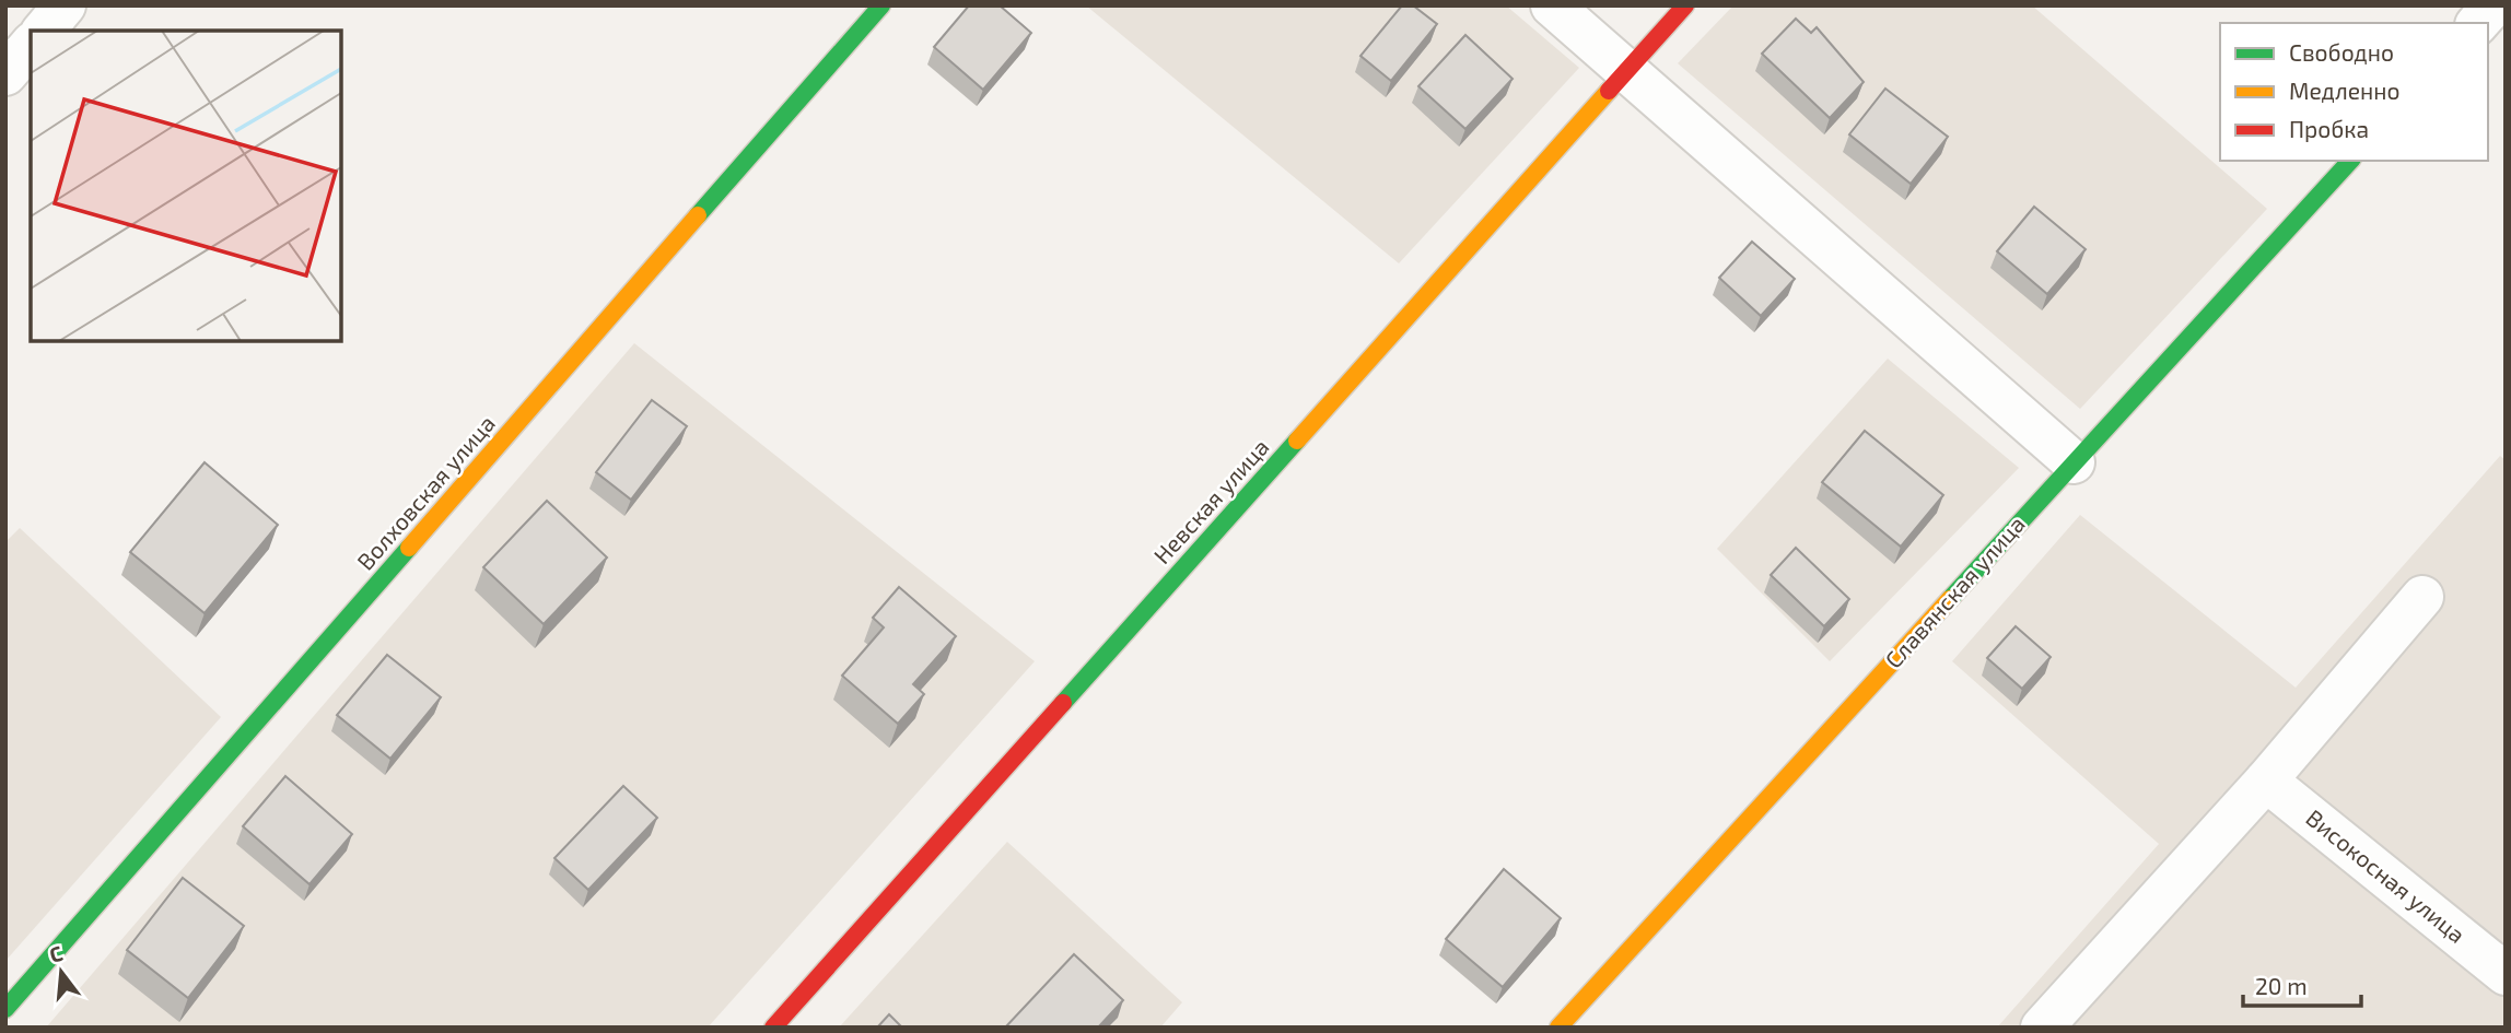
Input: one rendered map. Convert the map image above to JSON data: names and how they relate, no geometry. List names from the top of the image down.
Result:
{
  "streets": {
    "street": [
      "Волховская улица",
      "Невская улица",
      "Славянская улица",
      "Високосная улица"
    ]
  },
  "legend": ["Свободно", "Медленно", "Пробка"],
  "scale_bar": "20 m",
  "north": "top"
}
